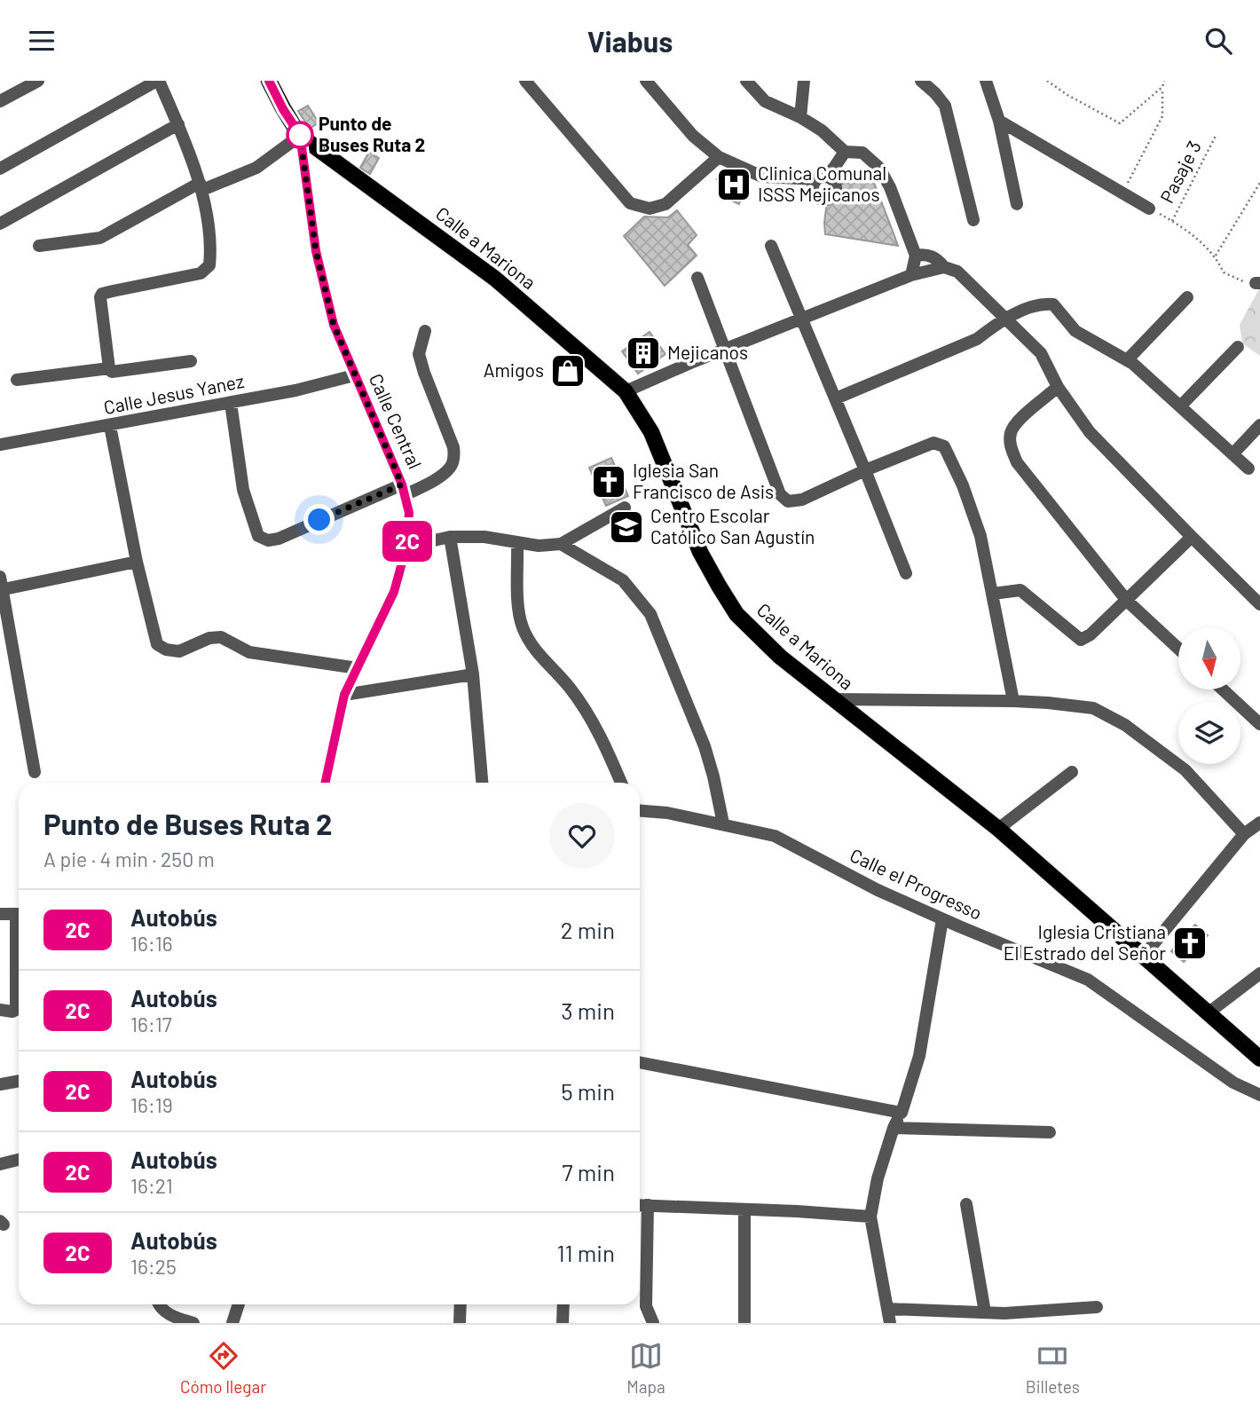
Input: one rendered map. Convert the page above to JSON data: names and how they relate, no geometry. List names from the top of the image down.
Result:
{
  "streets": {
    "main road": ["Calle a Mariona"],
    "street": ["Calle Jesus Yanez", "Calle Central", "Calle el Progresso"],
    "path": ["Pasaje 3"]
  },
  "crossings": [
    ["Calle a Mariona", "Calle Central"],
    ["Calle Jesus Yanez", "Calle Central"]
  ],
  "places": {
    "other": ["Punto de Buses Ruta 2"],
    "hospital": ["Clinica Comunal ISSS Mejicanos"],
    "building": ["Mejicanos"],
    "shop": ["Amigos"],
    "church": ["Iglesia San Francisco de Asis", "Iglesia Cristiana El Estrado del Señor"],
    "school or university": ["Centro Escolar Católico San Agustín"]
  },
  "lines": ["bus line 2C"],
  "north": "bottom",
  "page": {
    "header": "Viabus",
    "on_map": "2C",
    "heading": ["Punto de Buses Ruta 2", "A pie · 4 min · 250 m"],
    "list": [
      {
        "mark": "2C",
        "name": "Autobús",
        "note": "16:16",
        "value": "2 min"
      },
      {
        "mark": "2C",
        "name": "Autobús",
        "note": "16:17",
        "value": "3 min"
      },
      {
        "mark": "2C",
        "name": "Autobús",
        "note": "16:19",
        "value": "5 min"
      },
      {
        "mark": "2C",
        "name": "Autobús",
        "note": "16:21",
        "value": "7 min"
      },
      {
        "mark": "2C",
        "name": "Autobús",
        "note": "16:25",
        "value": "11 min"
      }
    ],
    "tabs": ["Cómo llegar", "Mapa", "Billetes"]
  }
}
